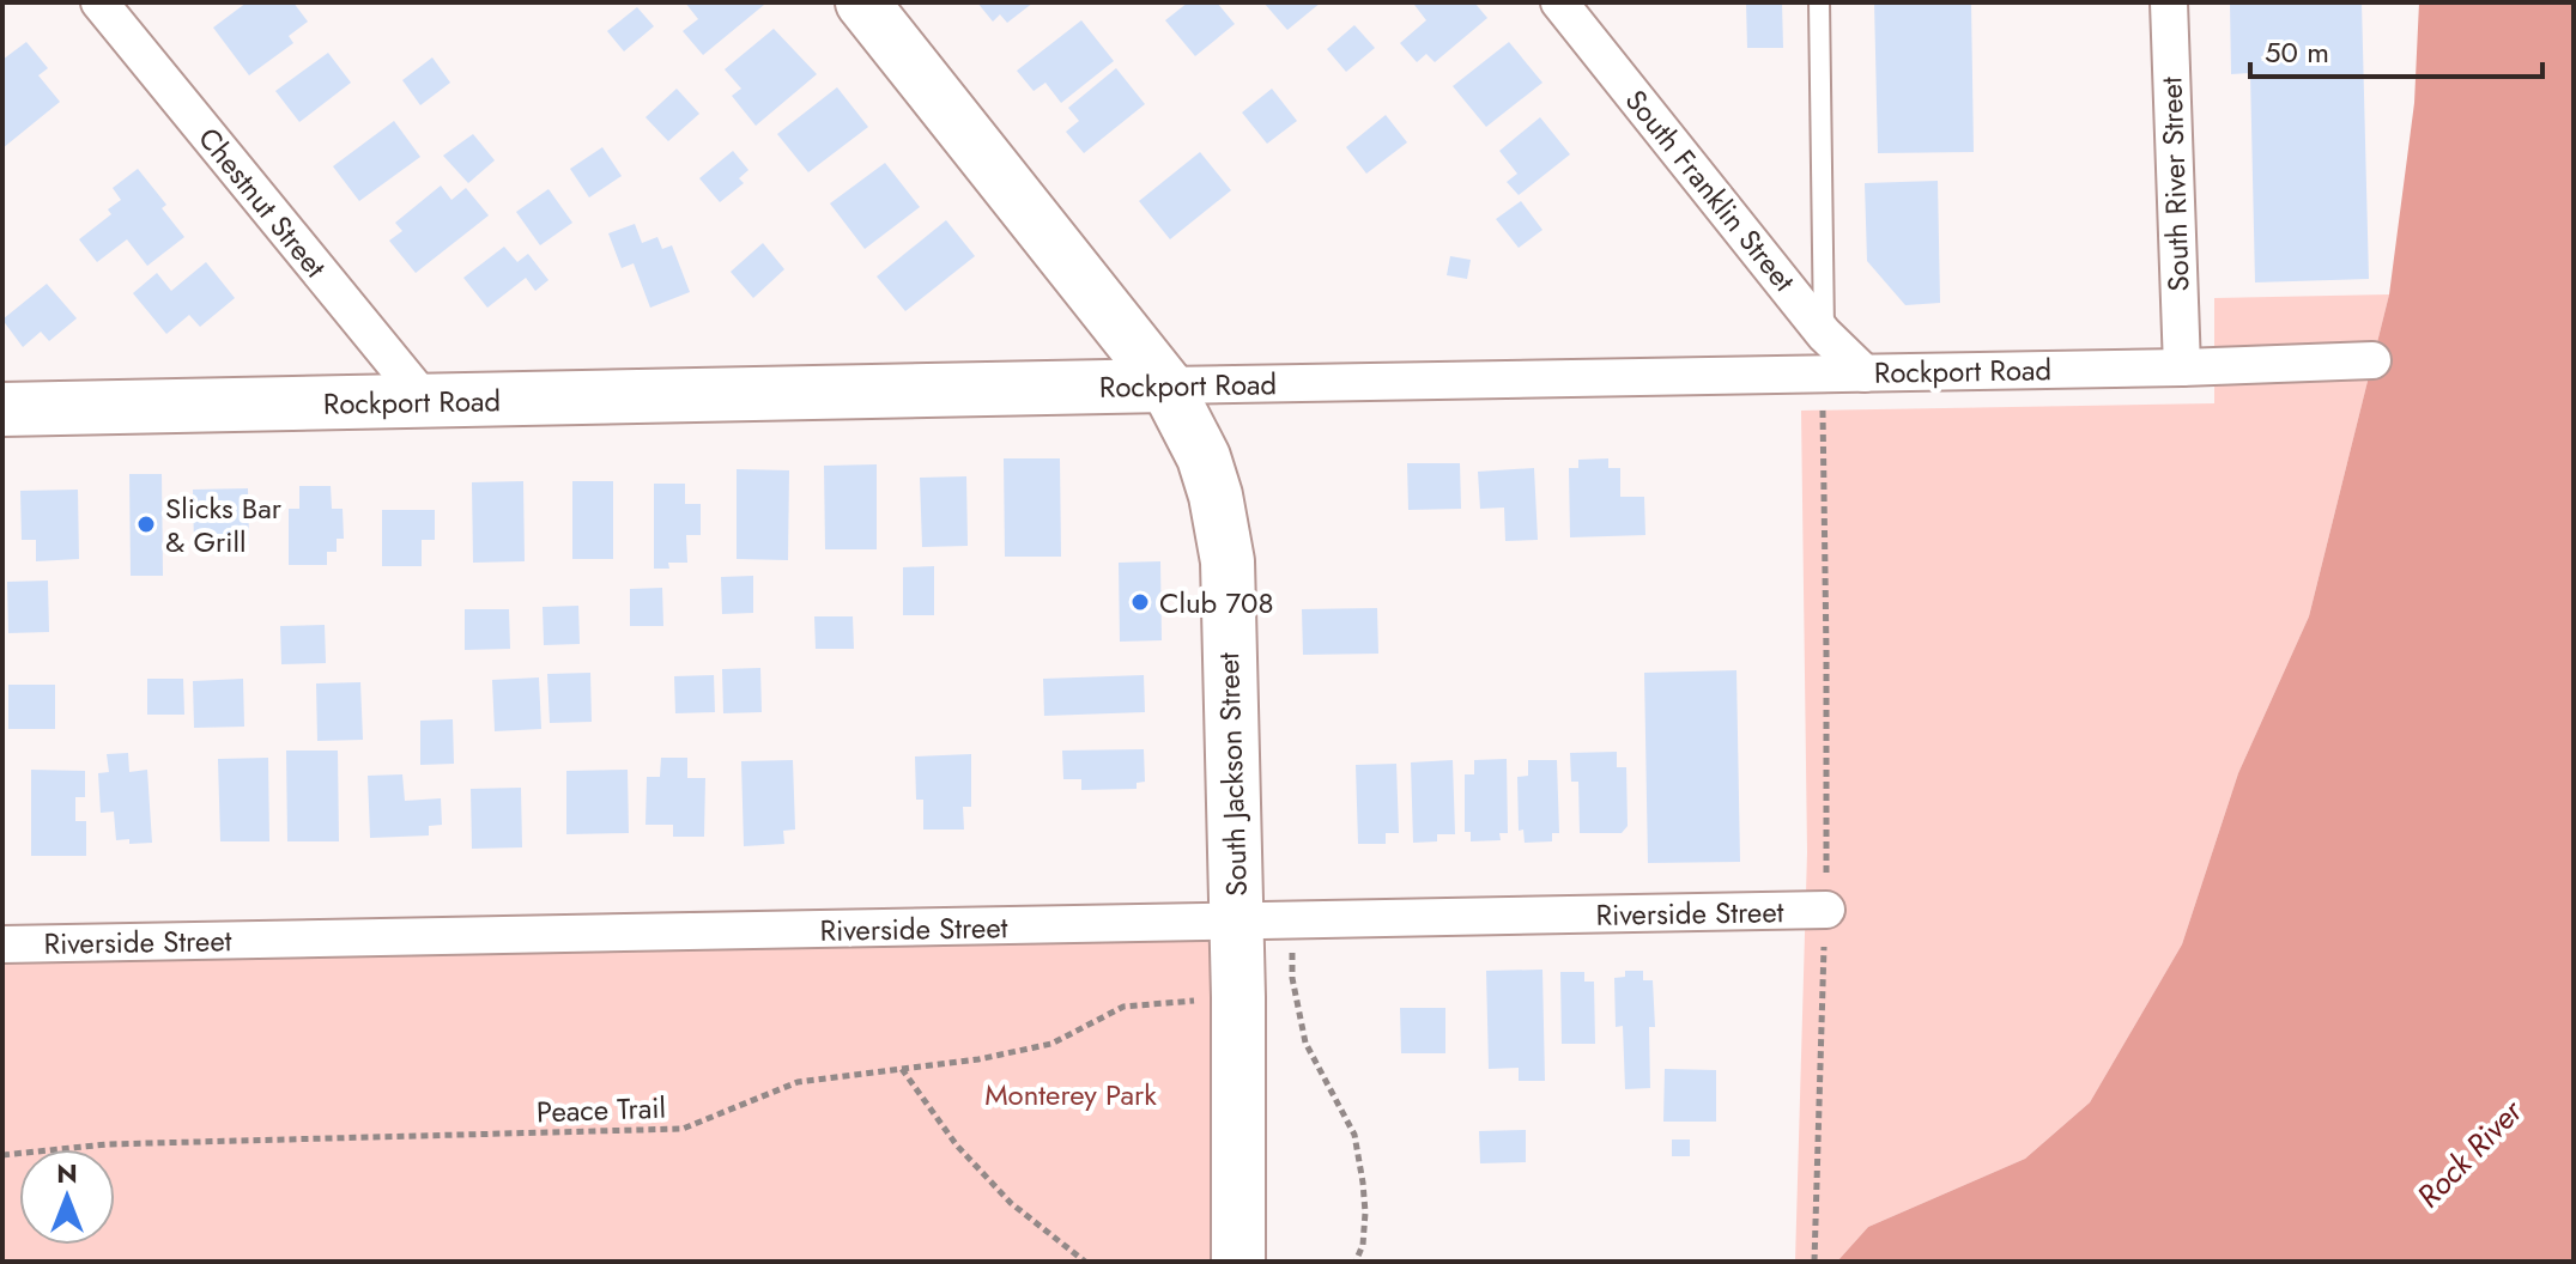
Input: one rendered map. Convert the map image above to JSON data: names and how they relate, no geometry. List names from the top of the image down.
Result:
{
  "streets": {
    "street": [
      "South River Street",
      "South Franklin Street",
      "Chestnut Street",
      "Rockport Road",
      "South Jackson Street",
      "Riverside Street"
    ],
    "path": ["Peace Trail"]
  },
  "crossings": [
    ["South River Street", "Rockport Road"],
    ["South Franklin Street", "Rockport Road"],
    ["Chestnut Street", "Rockport Road"],
    ["Rockport Road", "South Jackson Street"],
    ["South Jackson Street", "Riverside Street"],
    ["South Jackson Street", "Peace Trail"]
  ],
  "water": ["Rock River"],
  "parks": ["Monterey Park"],
  "places": ["Slicks Bar & Grill", "Club 708"],
  "scale_bar": "50 m",
  "north": "top"
}
